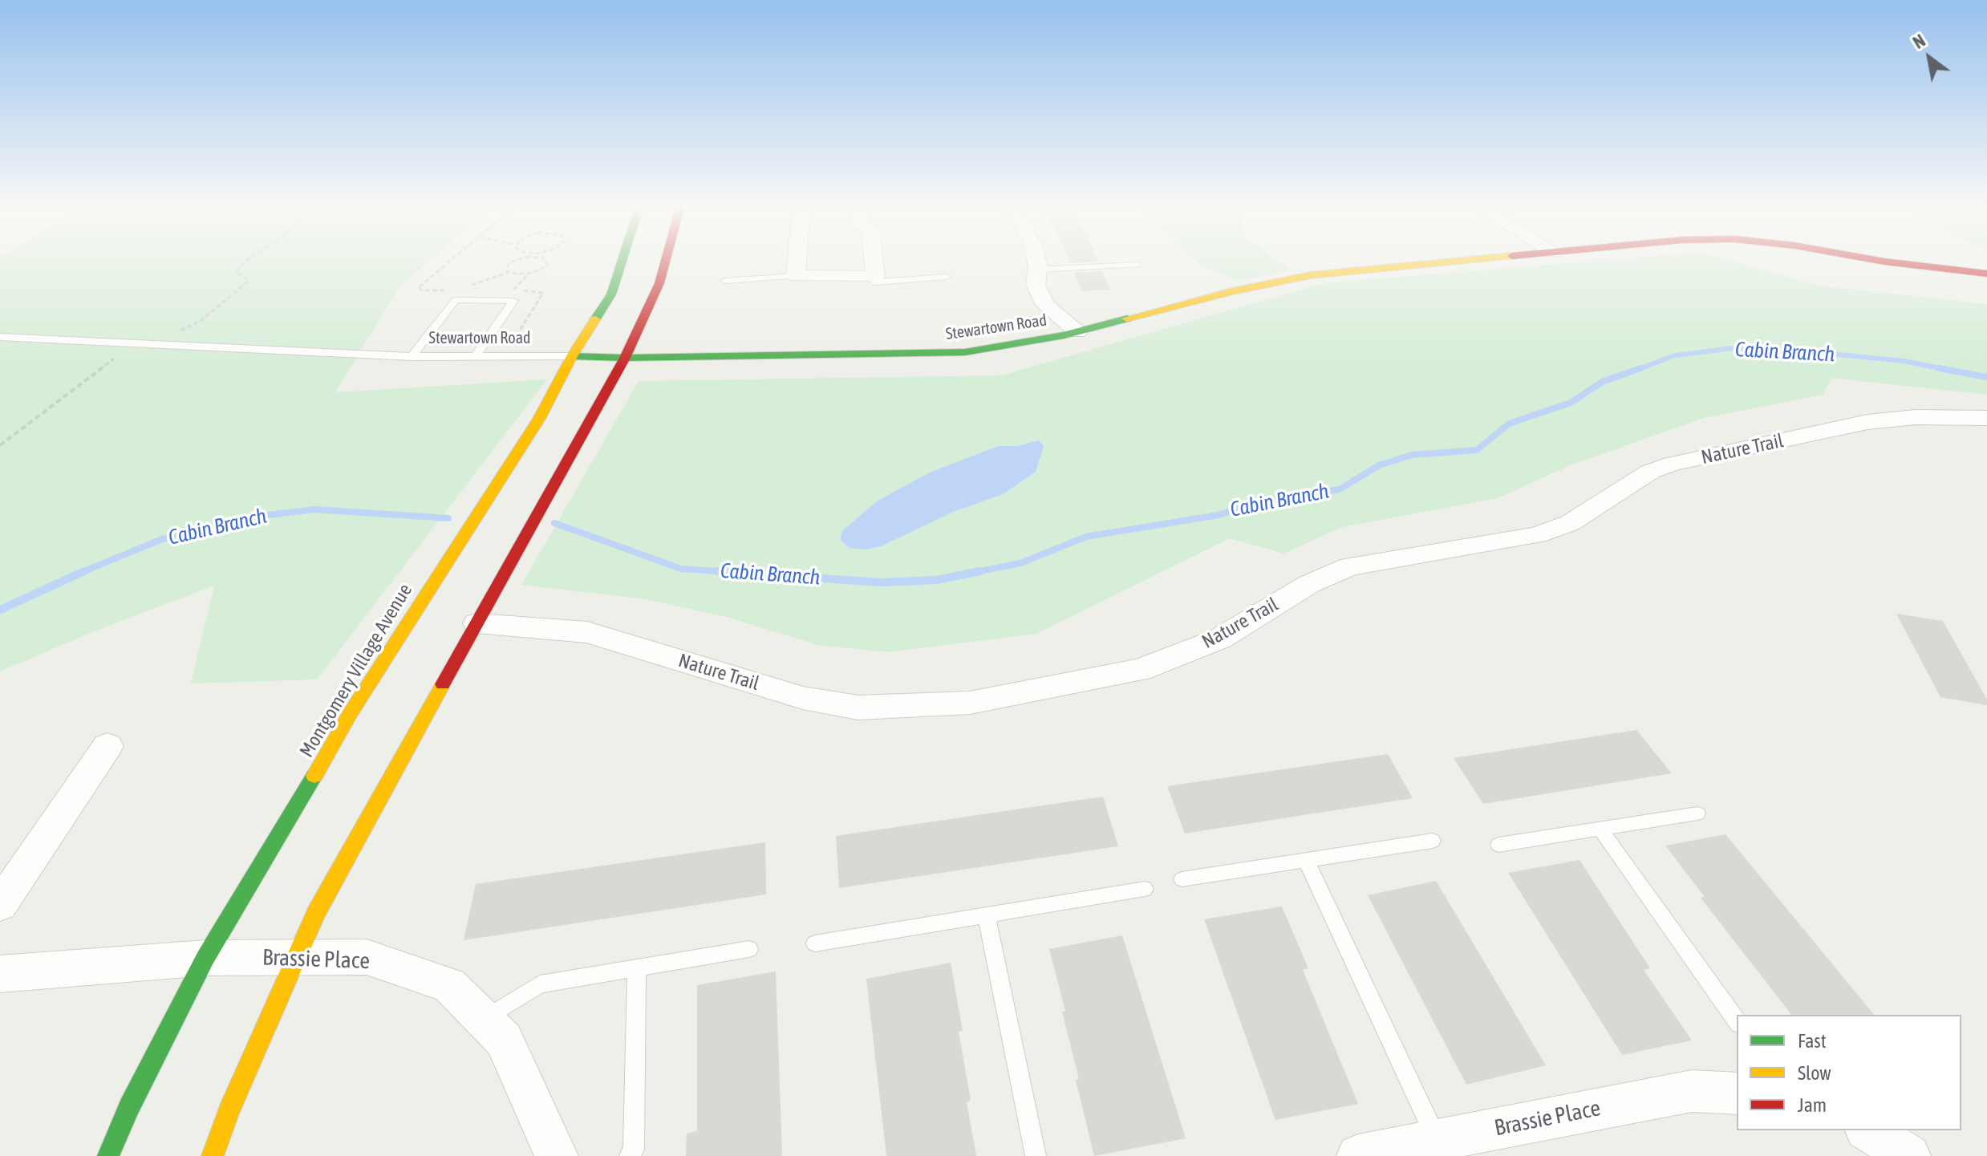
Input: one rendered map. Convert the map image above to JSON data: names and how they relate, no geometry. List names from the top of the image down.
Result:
{
  "streets": {
    "main road": ["Stewartown Road", "Montgomery Village Avenue"],
    "street": ["Nature Trail", "Brassie Place"]
  },
  "crossings": [
    ["Stewartown Road", "Montgomery Village Avenue"],
    ["Montgomery Village Avenue", "Brassie Place"]
  ],
  "water": ["Cabin Branch"],
  "legend": ["Fast", "Slow", "Jam"],
  "north": "top left"
}
